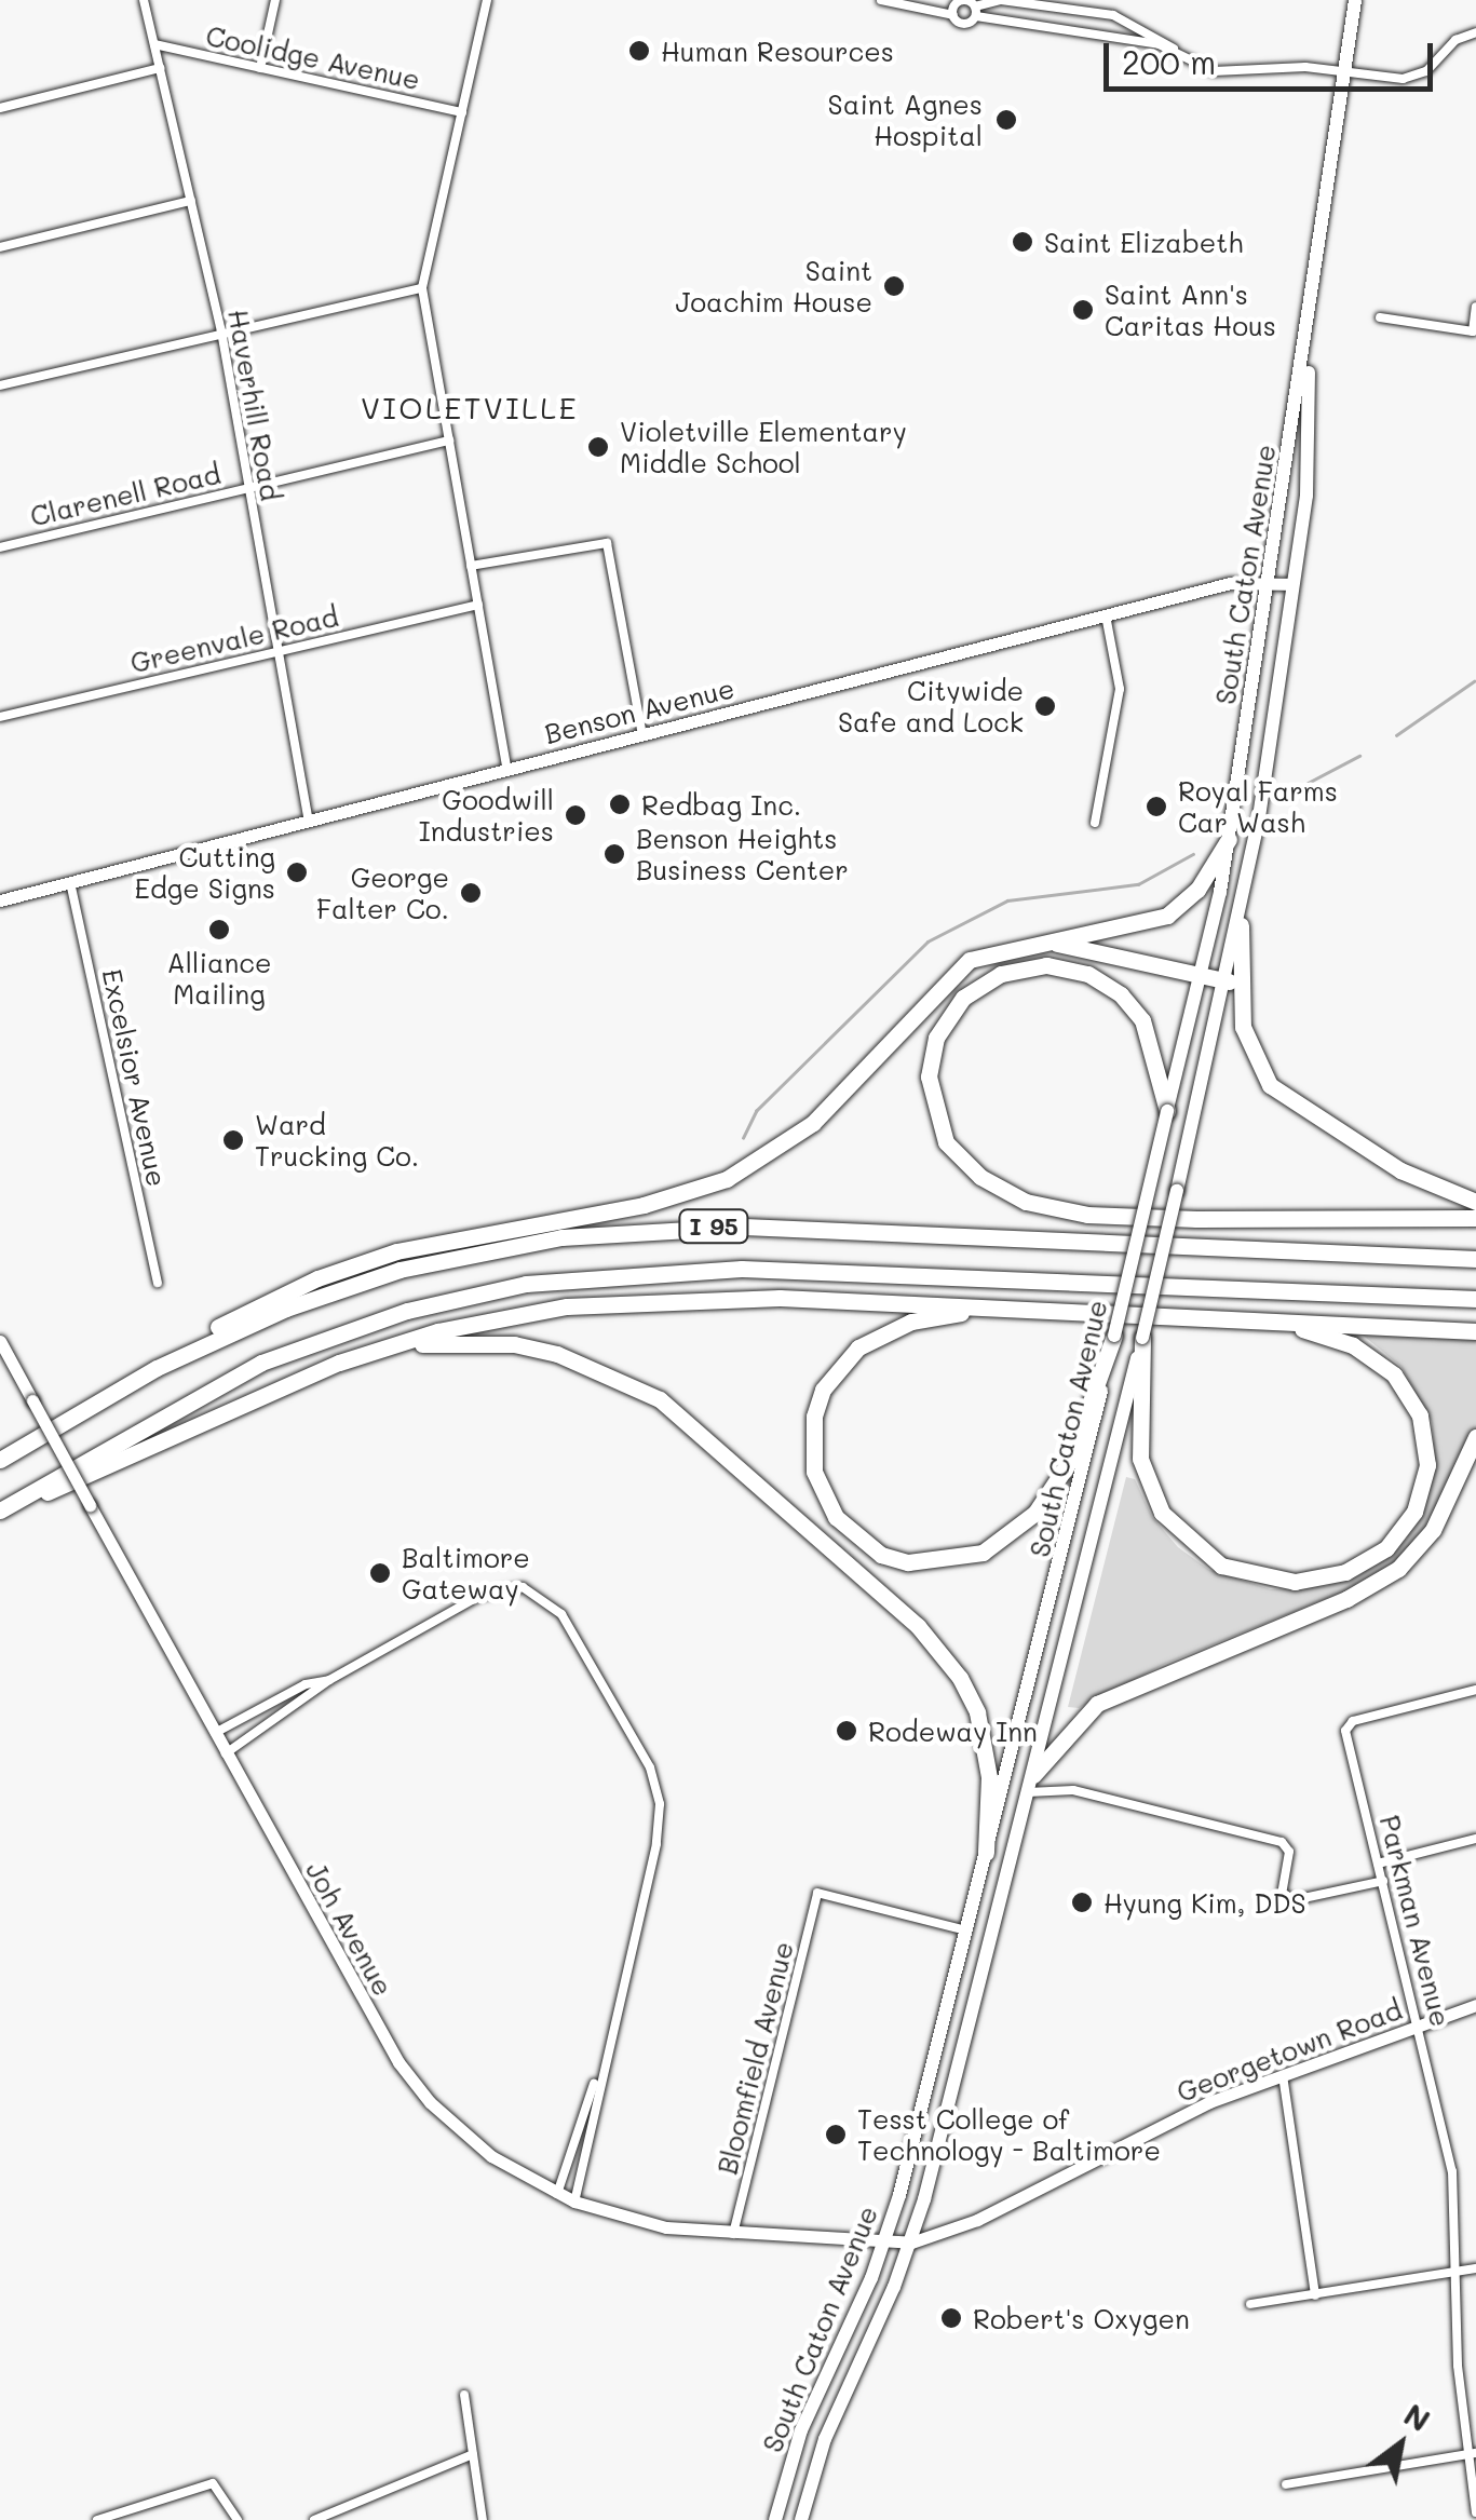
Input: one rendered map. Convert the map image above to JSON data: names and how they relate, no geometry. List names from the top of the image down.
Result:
{
  "streets": {
    "highway": ["I 95"],
    "main road": ["South Caton Avenue"],
    "street": [
      "Coolidge Avenue",
      "Haverhill Road",
      "Clarenell Road",
      "Greenvale Road",
      "Benson Avenue",
      "Excelsior Avenue",
      "Parkman Avenue",
      "Joh Avenue",
      "Georgetown Road",
      "Bloomfield Avenue"
    ]
  },
  "crossings": [
    ["Coolidge Avenue", "Haverhill Road"],
    ["Haverhill Road", "Clarenell Road"],
    ["Haverhill Road", "Greenvale Road"],
    ["Haverhill Road", "Benson Avenue"],
    ["South Caton Avenue", "Benson Avenue"],
    ["South Caton Avenue", "Joh Avenue"],
    ["South Caton Avenue", "Georgetown Road"],
    ["South Caton Avenue", "Bloomfield Avenue"],
    ["Benson Avenue", "Excelsior Avenue"],
    ["Parkman Avenue", "Georgetown Road"],
    ["Joh Avenue", "Georgetown Road"],
    ["Joh Avenue", "Bloomfield Avenue"]
  ],
  "districts": ["VIOLETVILLE"],
  "places": [
    "Human Resources",
    "Saint Agnes Hospital",
    "Saint Elizabeth",
    "Saint Joachim House",
    "Saint Ann's Caritas Hous",
    "Violetville Elementary Middle School",
    "Citywide Safe and Lock",
    "Redbag Inc.",
    "Royal Farms Car Wash",
    "Goodwill Industries",
    "Benson Heights Business Center",
    "Cutting Edge Signs",
    "George Falter Co.",
    "Alliance Mailing",
    "Ward Trucking Co.",
    "Baltimore Gateway",
    "Rodeway Inn",
    "Hyung Kim, DDS",
    "Tesst College of Technology - Baltimore",
    "Robert's Oxygen"
  ],
  "scale_bar": "200 m",
  "north": "top right"
}
